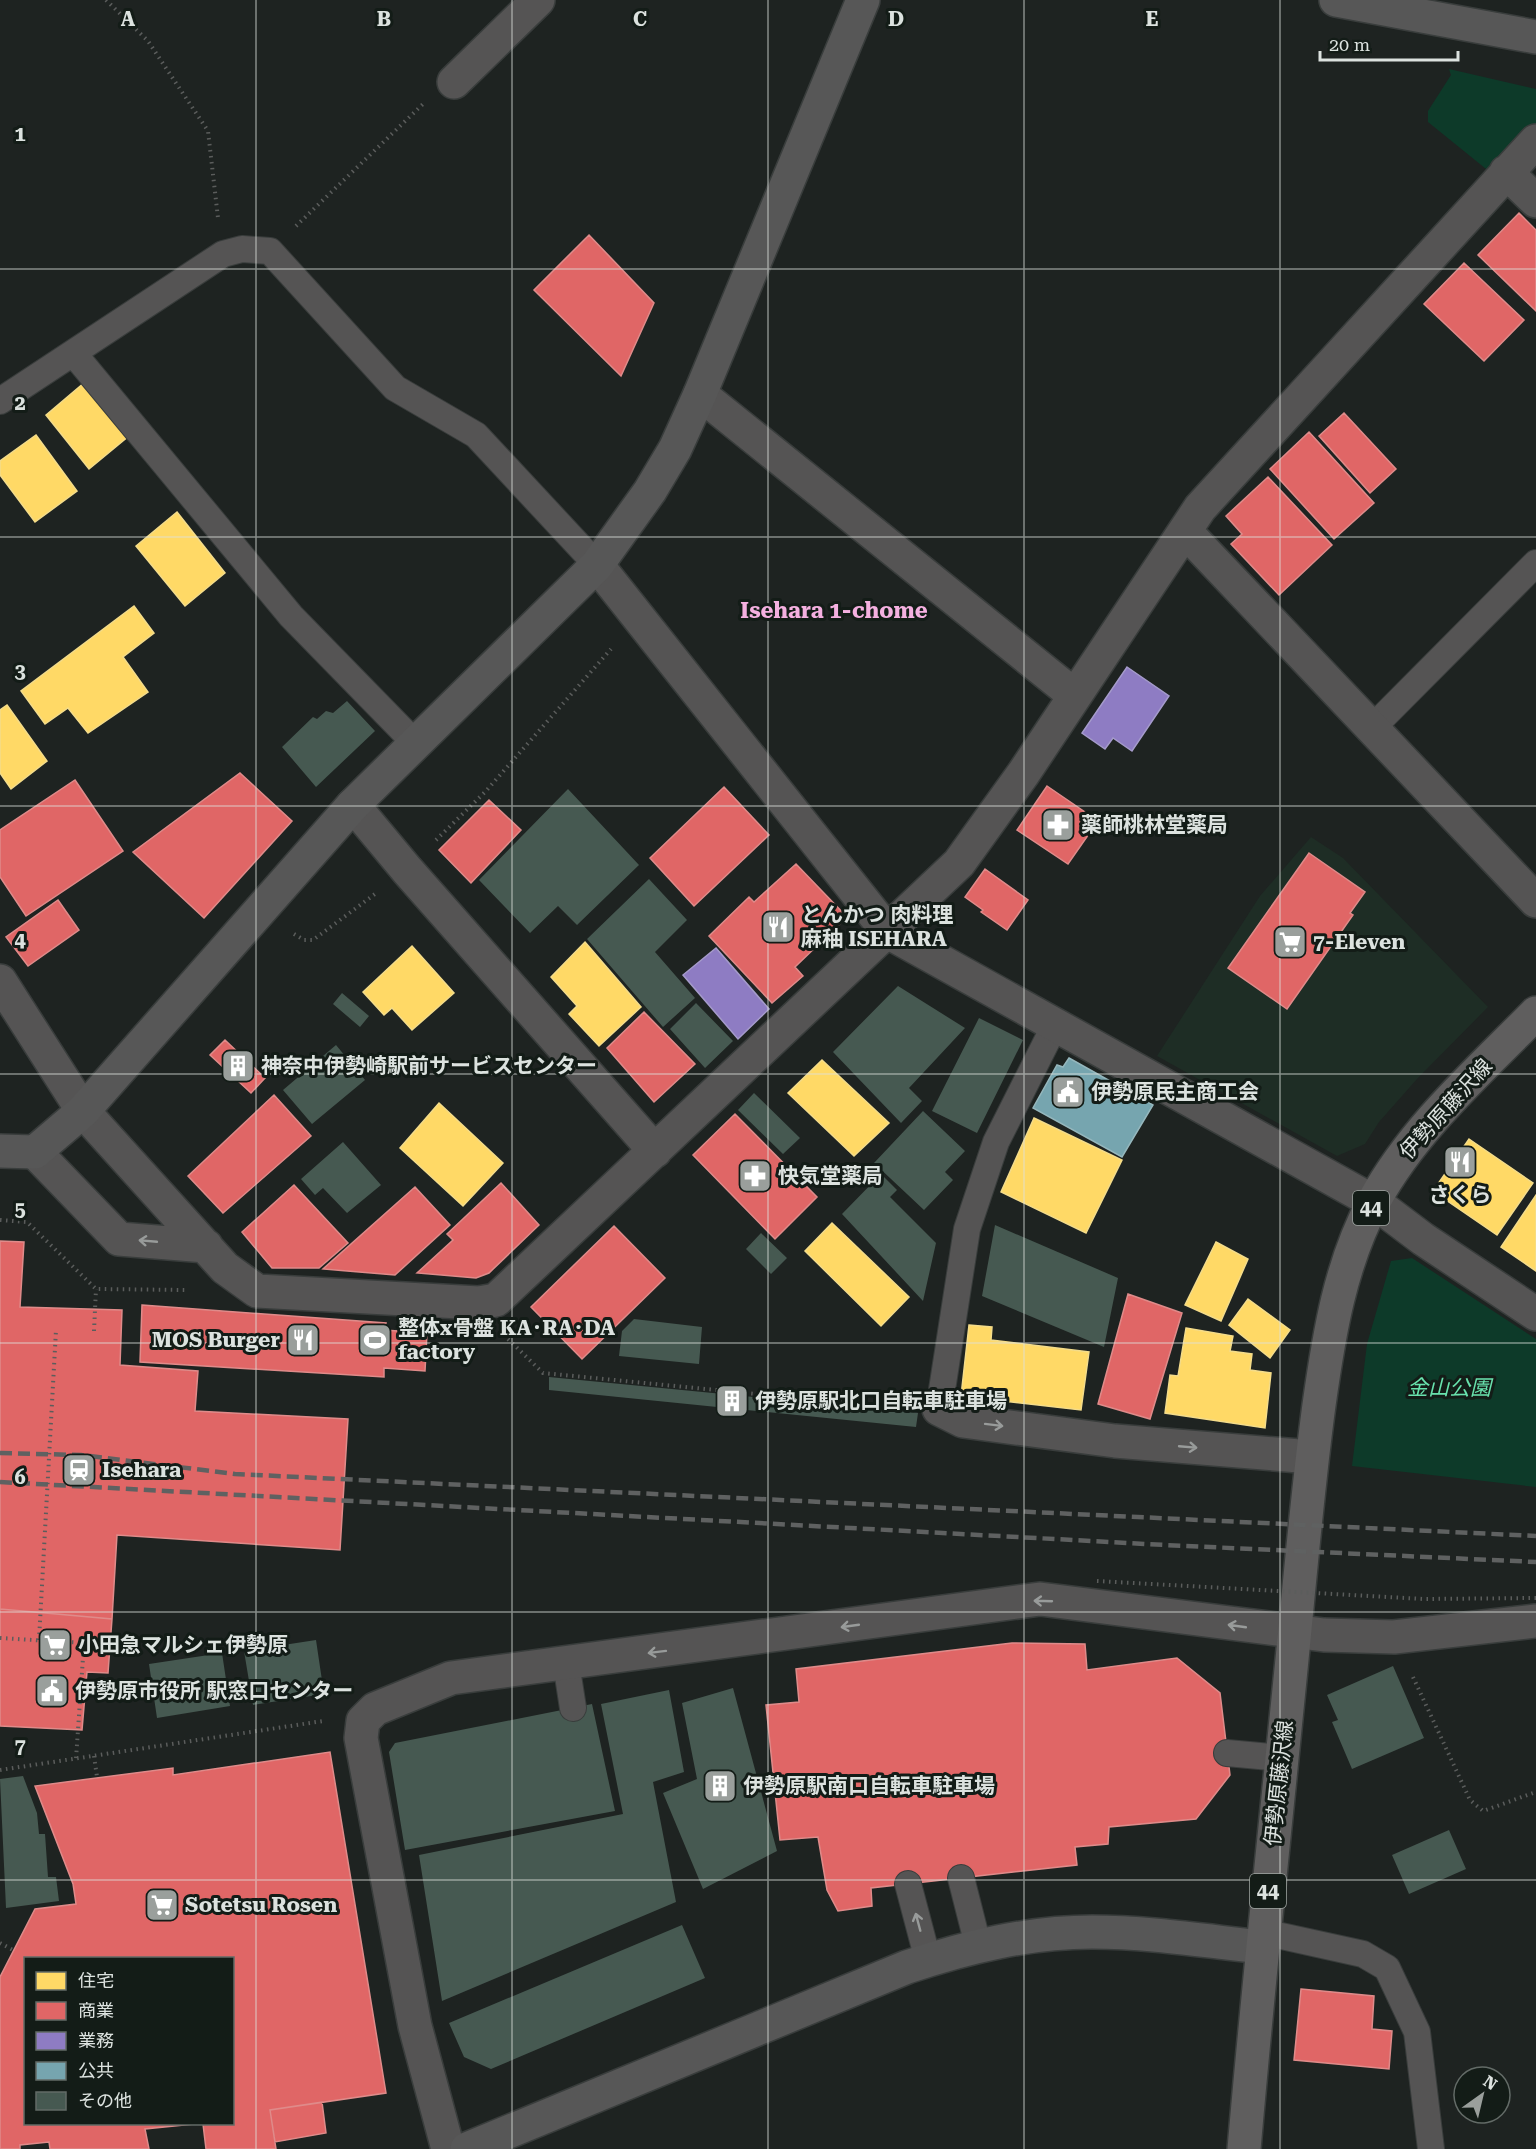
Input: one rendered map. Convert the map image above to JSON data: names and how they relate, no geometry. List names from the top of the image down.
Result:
{
  "streets": {
    "main road": ["伊勢原藤沢線", "44"]
  },
  "crossings": [
    ["伊勢原藤沢線", "44"]
  ],
  "districts": ["Isehara 1-chome"],
  "parks": ["金山公園"],
  "places": {
    "pharmacy": ["薬師桃林堂薬局", "快気堂薬局"],
    "restaurant": ["とんかつ 肉料理 麻秞 ISEHARA", "さくら", "MOS Burger"],
    "supermarket": ["7-Eleven", "小田急マルシェ伊勢原", "Sotetsu Rosen"],
    "building": ["神奈中伊勢崎駅前サービスセンター", "伊勢原駅北口自転車駐車場", "伊勢原駅南口自転車駐車場"],
    "public building": ["伊勢原民主商工会", "伊勢原市役所 駅窓口センター"],
    "sports": ["整体x骨盤 KA･RA･DA factory"],
    "station": ["Isehara"]
  },
  "legend": [
    "住宅",
    "商業",
    "業務",
    "公共",
    "その他"
  ],
  "scale_bar": "20 m",
  "north": "top right",
  "grid": {
    "columns": [
      "A",
      "B",
      "C",
      "D",
      "E"
    ],
    "rows": [
      "1",
      "2",
      "3",
      "4",
      "5",
      "6",
      "7"
    ]
  }
}
